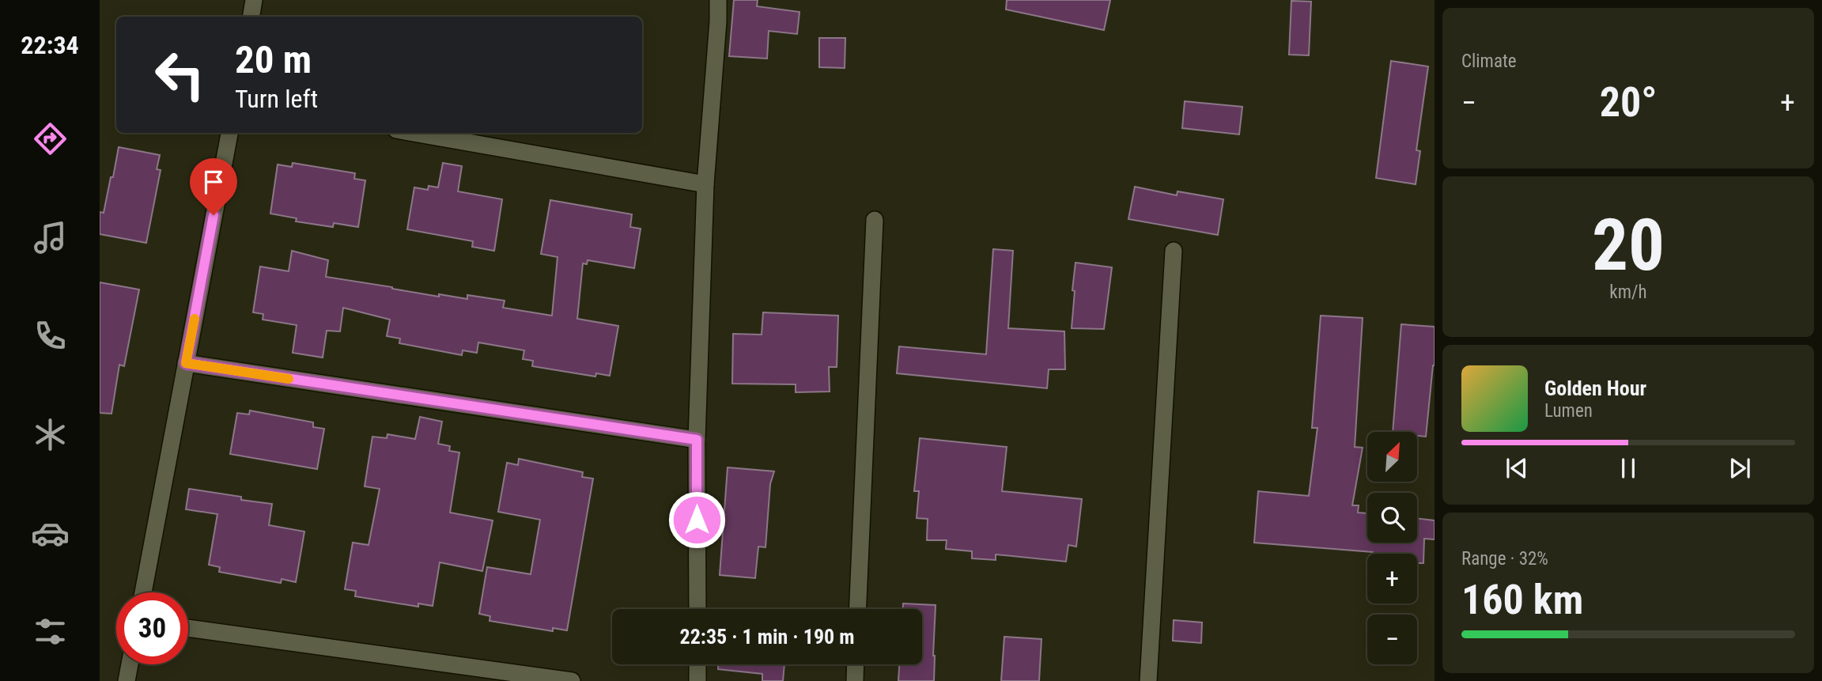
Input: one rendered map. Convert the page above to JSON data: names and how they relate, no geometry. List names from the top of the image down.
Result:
{
  "north": "top right",
  "page": {
    "tabs": "22:34",
    "tile": [
      "Climate",
      ["20", "km/h"],
      ["Range · 32%", "160 km"]
    ],
    "turn": ["20 m", "Turn left"],
    "heat": ["−", "20°", "+"],
    "song": ["Golden Hour", "Lumen"],
    "map_buttons": ["+", "−"],
    "limit": "30",
    "trip": "22:35 · 1 min · 190 m"
  }
}
